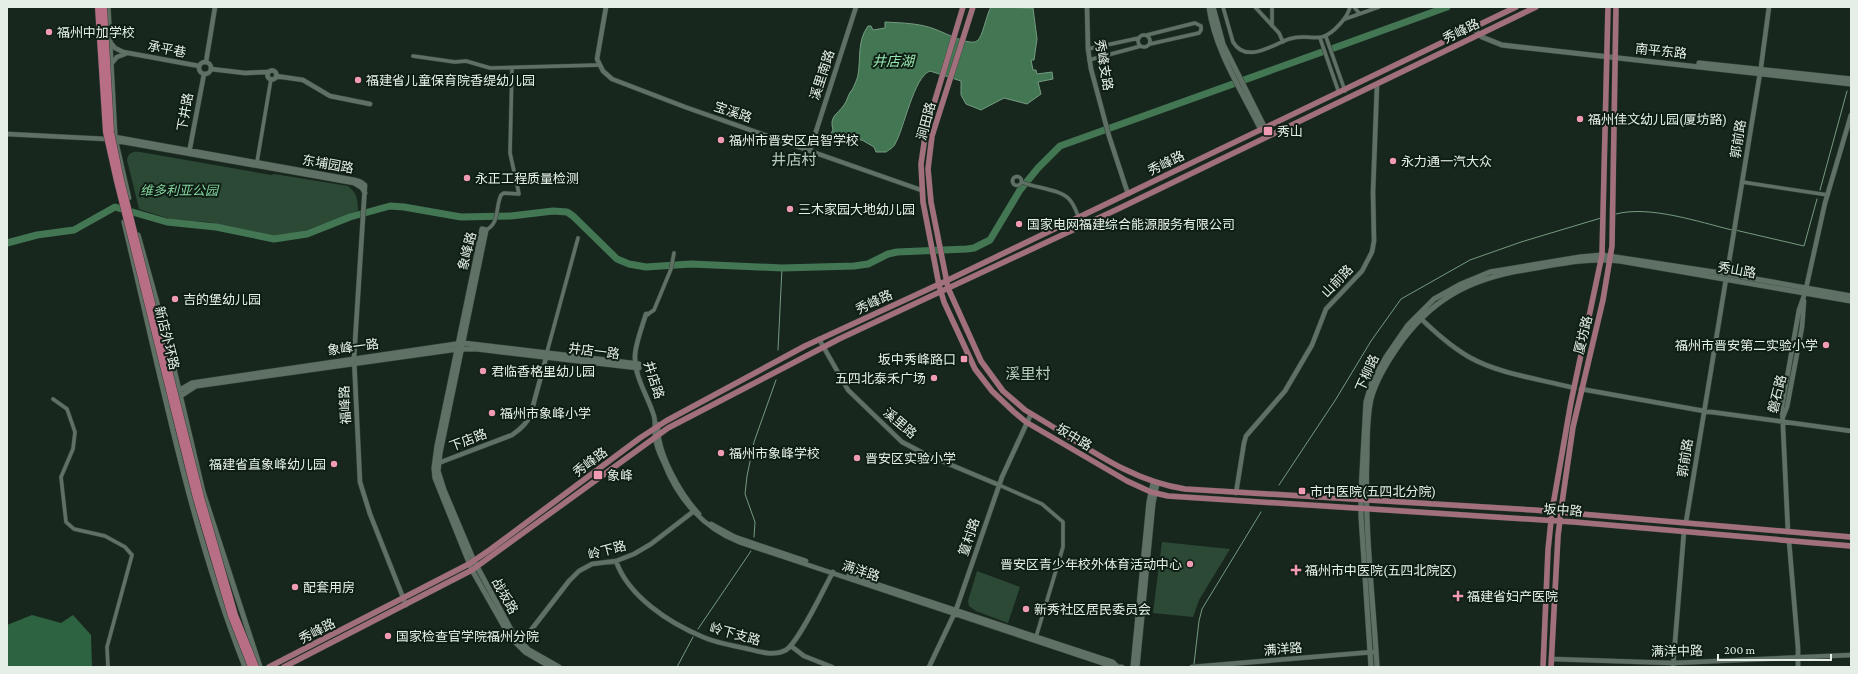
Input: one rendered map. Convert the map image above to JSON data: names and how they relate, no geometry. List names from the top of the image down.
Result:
{
  "streets": {
    "highway": ["新店外环路"],
    "main road": [
      "秀峰路",
      "南平东路",
      "涧田路",
      "象峰路",
      "秀山路",
      "厦坊路",
      "象峰一路",
      "井店一路",
      "下柳路",
      "坂中路",
      "战坂路"
    ],
    "street": [
      "承平巷",
      "秀峰支路",
      "溪里南路",
      "下井路",
      "宝溪路",
      "郭前路",
      "东埔园路",
      "山前路",
      "井店路",
      "磐石路",
      "福峰路",
      "溪里路",
      "下店路",
      "篁村路",
      "岭下路",
      "满洋路",
      "岭下支路",
      "满洋中路"
    ]
  },
  "crossings": [
    ["秀峰路", "南平东路"],
    ["秀峰路", "秀峰支路"],
    ["秀峰路", "涧田路"],
    ["秀峰路", "象峰路"],
    ["秀峰路", "山前路"],
    ["秀峰路", "井店路"],
    ["秀峰路", "福峰路"],
    ["秀峰路", "溪里路"],
    ["秀峰路", "坂中路"],
    ["秀峰路", "战坂路"],
    ["承平巷", "下井路"],
    ["南平东路", "郭前路"],
    ["南平东路", "厦坊路"],
    ["溪里南路", "宝溪路"],
    ["下井路", "东埔园路"],
    ["宝溪路", "涧田路"],
    ["涧田路", "坂中路"],
    ["郭前路", "秀山路"],
    ["郭前路", "坂中路"],
    ["东埔园路", "福峰路"],
    ["象峰路", "象峰一路"],
    ["象峰路", "下店路"],
    ["象峰路", "战坂路"],
    ["秀山路", "下柳路"],
    ["秀山路", "磐石路"],
    ["山前路", "坂中路"],
    ["厦坊路", "下柳路"],
    ["厦坊路", "坂中路"],
    ["厦坊路", "满洋中路"],
    ["象峰一路", "井店一路"],
    ["象峰一路", "福峰路"],
    ["象峰一路", "下店路"],
    ["井店一路", "井店路"],
    ["井店一路", "下店路"],
    ["下柳路", "坂中路"],
    ["下柳路", "满洋路"],
    ["井店路", "满洋路"],
    ["磐石路", "坂中路"],
    ["溪里路", "篁村路"],
    ["坂中路", "篁村路"],
    ["篁村路", "满洋路"],
    ["岭下路", "满洋路"],
    ["岭下路", "战坂路"],
    ["岭下路", "岭下支路"]
  ],
  "districts": ["井店村", "溪里村"],
  "water": ["井店湖"],
  "parks": ["维多利亚公园"],
  "places": {
    "other": [
      "福州中加学校",
      "福建省儿童保育院香缇幼儿园",
      "福州佳文幼儿园(厦坊路)",
      "福州市晋安区启智学校",
      "永力通一汽大众",
      "永正工程质量检测",
      "三木家园大地幼儿园",
      "国家电网福建综合能源服务有限公司",
      "吉的堡幼儿园",
      "福州市晋安第二实验小学",
      "君临香格里幼儿园",
      "五四北泰禾广场",
      "福州市象峰小学",
      "福州市象峰学校",
      "晋安区实验小学",
      "福建省直象峰幼儿园",
      "晋安区青少年校外体育活动中心",
      "配套用房",
      "新秀社区居民委员会",
      "国家检查官学院福州分院"
    ],
    "transit": [
      "秀山",
      "坂中秀峰路口",
      "象峰",
      "市中医院(五四北分院)"
    ],
    "health": ["福州市中医院(五四北院区)", "福建省妇产医院"]
  },
  "scale_bar": "200 m"
}
